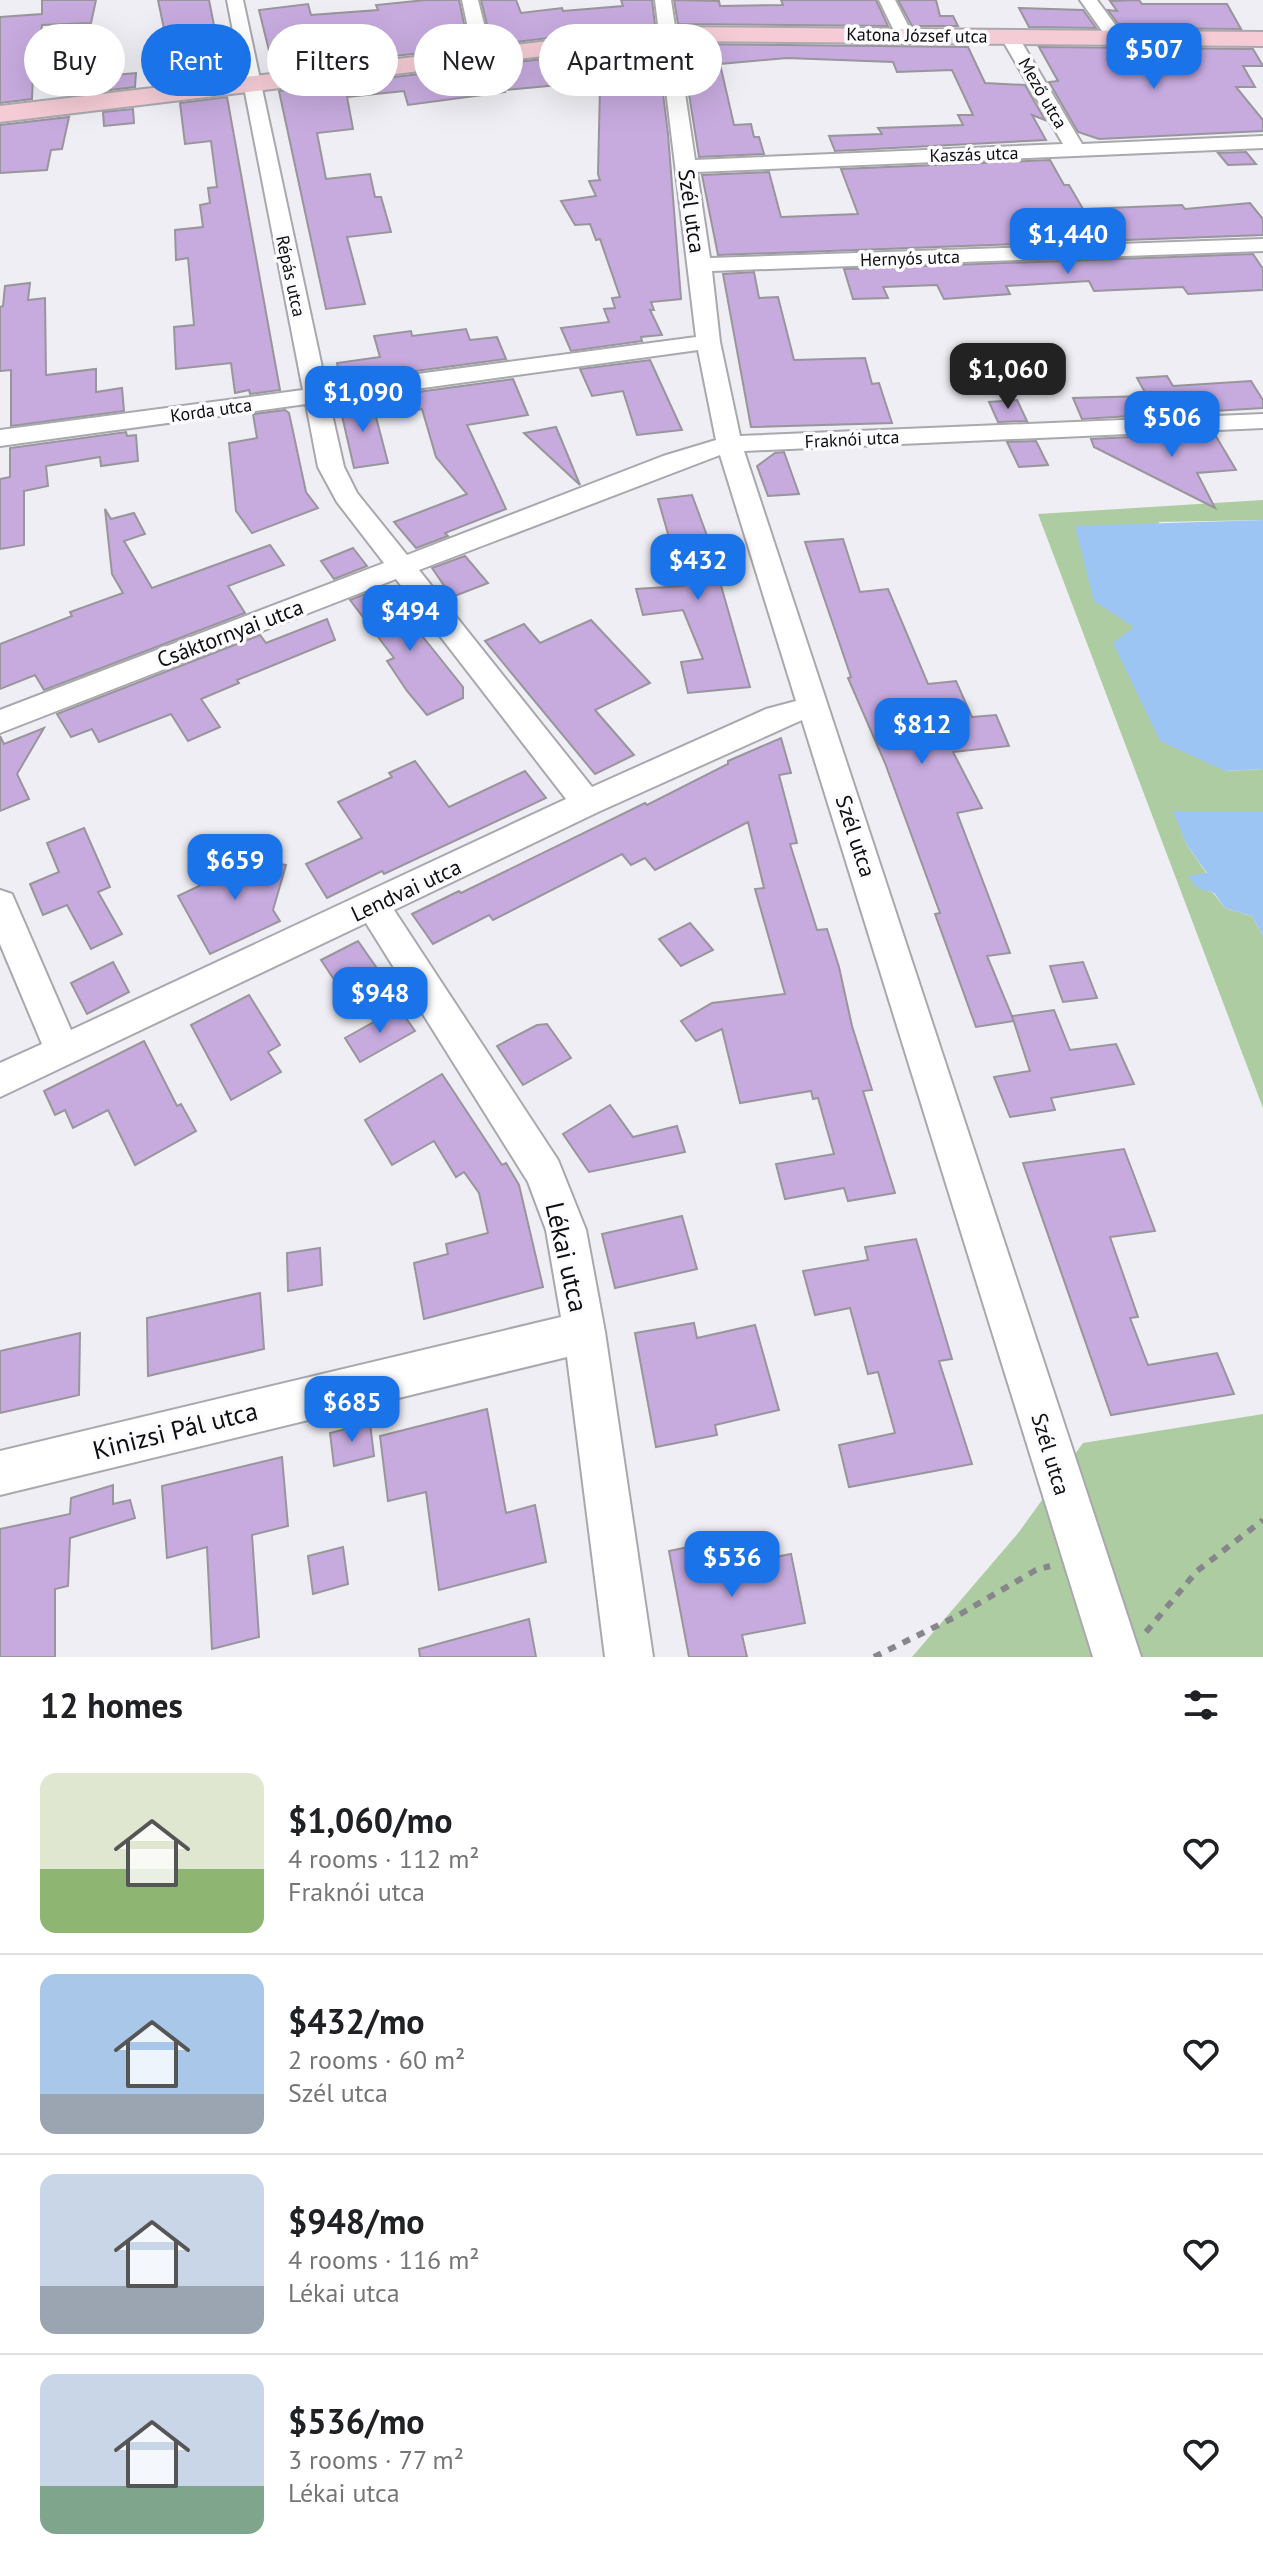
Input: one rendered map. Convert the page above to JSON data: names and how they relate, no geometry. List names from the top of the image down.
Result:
{
  "streets": {
    "street": [
      "Katona József utca",
      "Mező utca",
      "Kaszás utca",
      "Szél utca",
      "Hernyós utca",
      "Répás utca",
      "Korda utca",
      "Fraknói utca",
      "Csáktornyai utca",
      "Lendvai utca",
      "Lékai utca",
      "Kinizsi Pál utca"
    ]
  },
  "crossings": [
    ["Katona József utca", "Mező utca"],
    ["Katona József utca", "Répás utca"],
    ["Mező utca", "Kaszás utca"],
    ["Kaszás utca", "Szél utca"],
    ["Szél utca", "Hernyós utca"],
    ["Szél utca", "Korda utca"],
    ["Szél utca", "Fraknói utca"],
    ["Szél utca", "Csáktornyai utca"],
    ["Szél utca", "Lendvai utca"],
    ["Répás utca", "Korda utca"],
    ["Répás utca", "Csáktornyai utca"],
    ["Répás utca", "Lendvai utca"],
    ["Fraknói utca", "Csáktornyai utca"],
    ["Lendvai utca", "Lékai utca"],
    ["Lékai utca", "Kinizsi Pál utca"]
  ],
  "page": {
    "price": [
      "$507",
      "$1,440",
      "$1,060",
      "$1,090",
      "$506",
      "$432",
      "$494",
      "$812",
      "$659",
      "$948",
      "$685",
      "$536"
    ],
    "chip": [
      "Buy",
      "Rent",
      "Filters",
      "New",
      "Apartment"
    ],
    "heading": "12 homes",
    "list": [
      {
        "name": "$1,060/mo",
        "note": "4 rooms · 112 m² · Fraknói utca"
      },
      {
        "name": "$432/mo",
        "note": "2 rooms · 60 m² · Szél utca"
      },
      {
        "name": "$948/mo",
        "note": "4 rooms · 116 m² · Lékai utca"
      },
      {
        "name": "$536/mo",
        "note": "3 rooms · 77 m² · Lékai utca"
      }
    ]
  }
}
